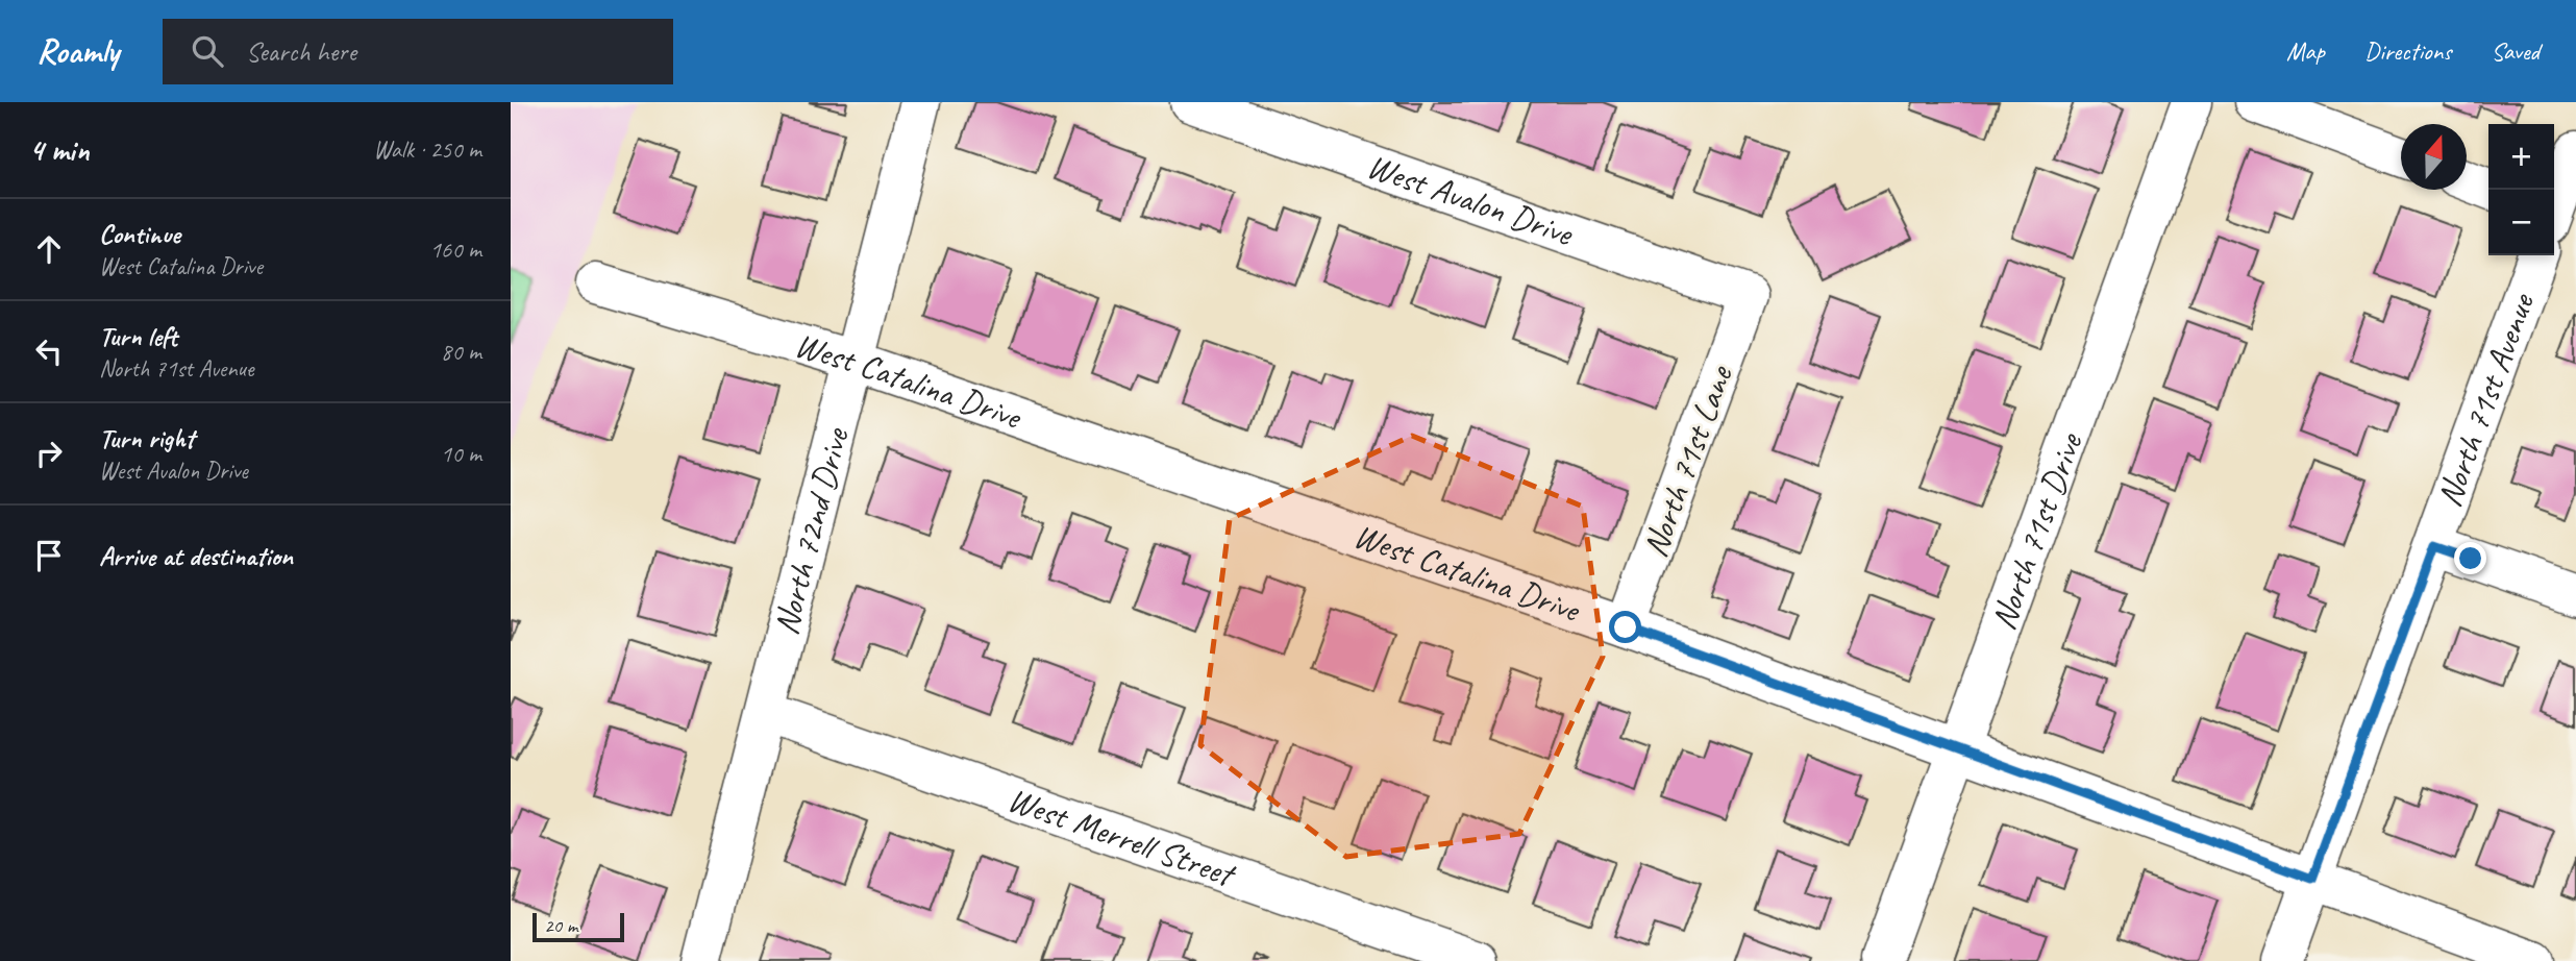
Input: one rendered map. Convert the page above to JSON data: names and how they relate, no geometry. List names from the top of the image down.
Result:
{
  "streets": {
    "street": [
      "West Avalon Drive",
      "West Catalina Drive",
      "North 71st Avenue",
      "North 71st Lane",
      "North 72nd Drive",
      "North 71st Drive",
      "West Merrell Street"
    ]
  },
  "crossings": [
    ["West Avalon Drive", "North 71st Lane"],
    ["West Catalina Drive", "North 71st Avenue"],
    ["West Catalina Drive", "North 71st Lane"],
    ["West Catalina Drive", "North 72nd Drive"],
    ["West Catalina Drive", "North 71st Drive"],
    ["North 72nd Drive", "West Merrell Street"]
  ],
  "scale_bar": "20 m",
  "north": "top",
  "page": {
    "header": "Roamly",
    "search": "Search here",
    "nav": ["Map", "Directions", "Saved"],
    "heading": ["4 min", "Walk · 250 m"],
    "map_buttons": ["+", "−"],
    "list": [
      ["Continue", "West Catalina Drive", "160 m"],
      ["Turn left", "North 71st Avenue", "80 m"],
      ["Turn right", "West Avalon Drive", "10 m"],
      "Arrive at destination"
    ],
    "scale": "20 m"
  }
}
